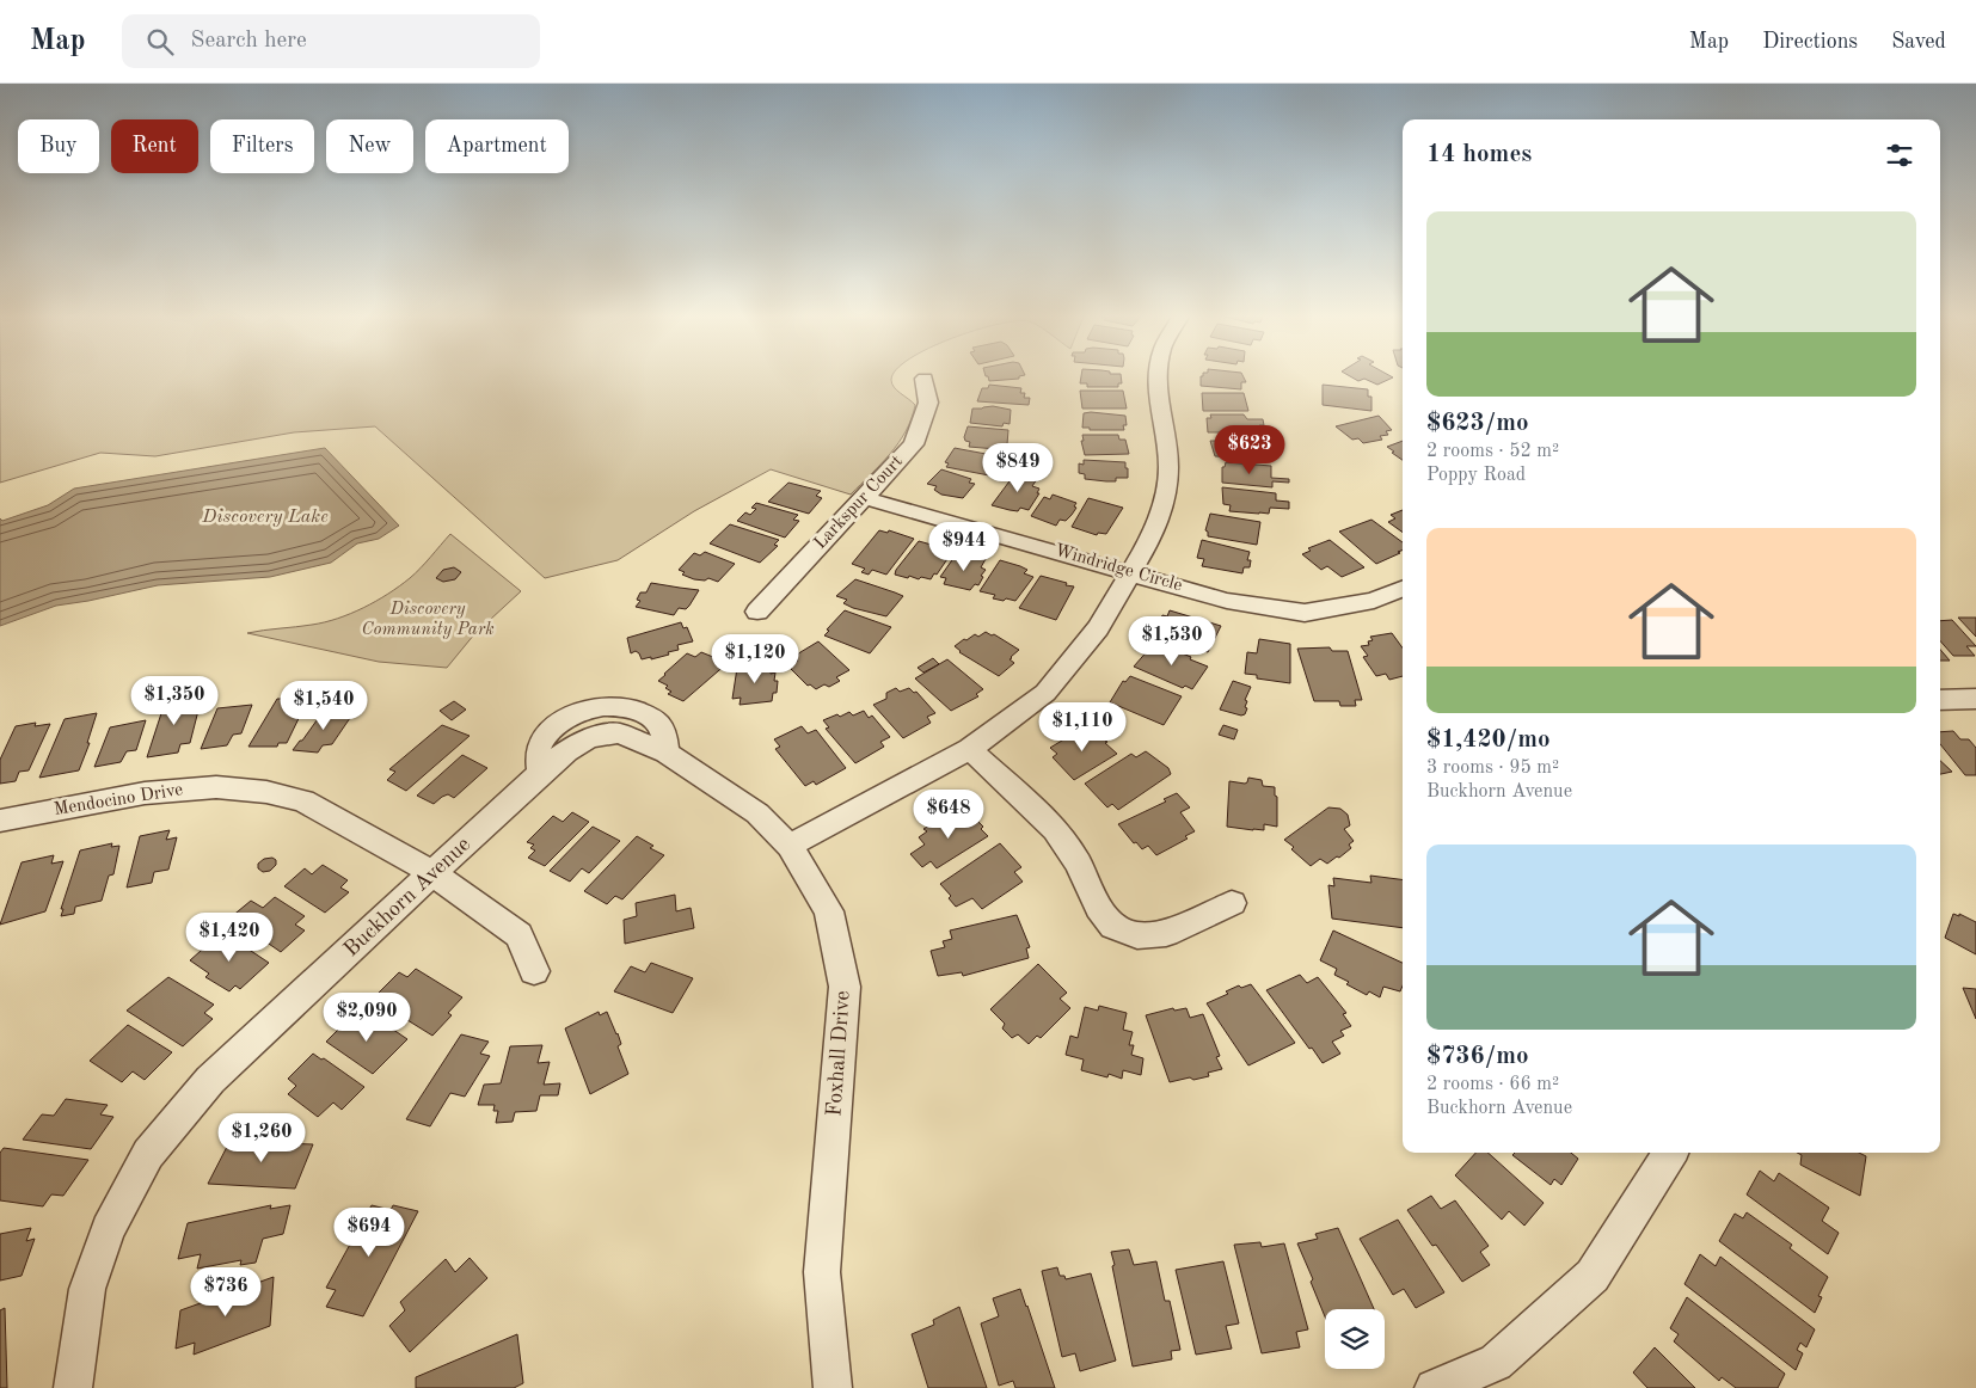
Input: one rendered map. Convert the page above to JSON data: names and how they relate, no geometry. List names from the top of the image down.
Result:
{
  "streets": {
    "street": [
      "Larkspur Court",
      "Windridge Circle",
      "Mendocino Drive",
      "Buckhorn Avenue",
      "Foxhall Drive"
    ]
  },
  "crossings": [
    ["Larkspur Court", "Windridge Circle"],
    ["Mendocino Drive", "Buckhorn Avenue"],
    ["Buckhorn Avenue", "Foxhall Drive"]
  ],
  "water": ["Discovery Lake"],
  "parks": ["Discovery Community Park"],
  "page": {
    "header": "Map",
    "search": "Search here",
    "nav": ["Map", "Directions", "Saved"],
    "chip": [
      "Buy",
      "Rent",
      "Filters",
      "New",
      "Apartment"
    ],
    "heading": "14 homes",
    "list": [
      {
        "name": "$623/mo",
        "note": "2 rooms · 52 m² · Poppy Road"
      },
      {
        "name": "$1,420/mo",
        "note": "3 rooms · 95 m² · Buckhorn Avenue"
      },
      {
        "name": "$736/mo",
        "note": "2 rooms · 66 m² · Buckhorn Avenue"
      }
    ],
    "price": [
      "$623",
      "$849",
      "$944",
      "$1,530",
      "$1,120",
      "$1,350",
      "$1,540",
      "$1,110",
      "$648",
      "$1,420",
      "$2,090",
      "$1,260",
      "$694",
      "$736"
    ]
  }
}
